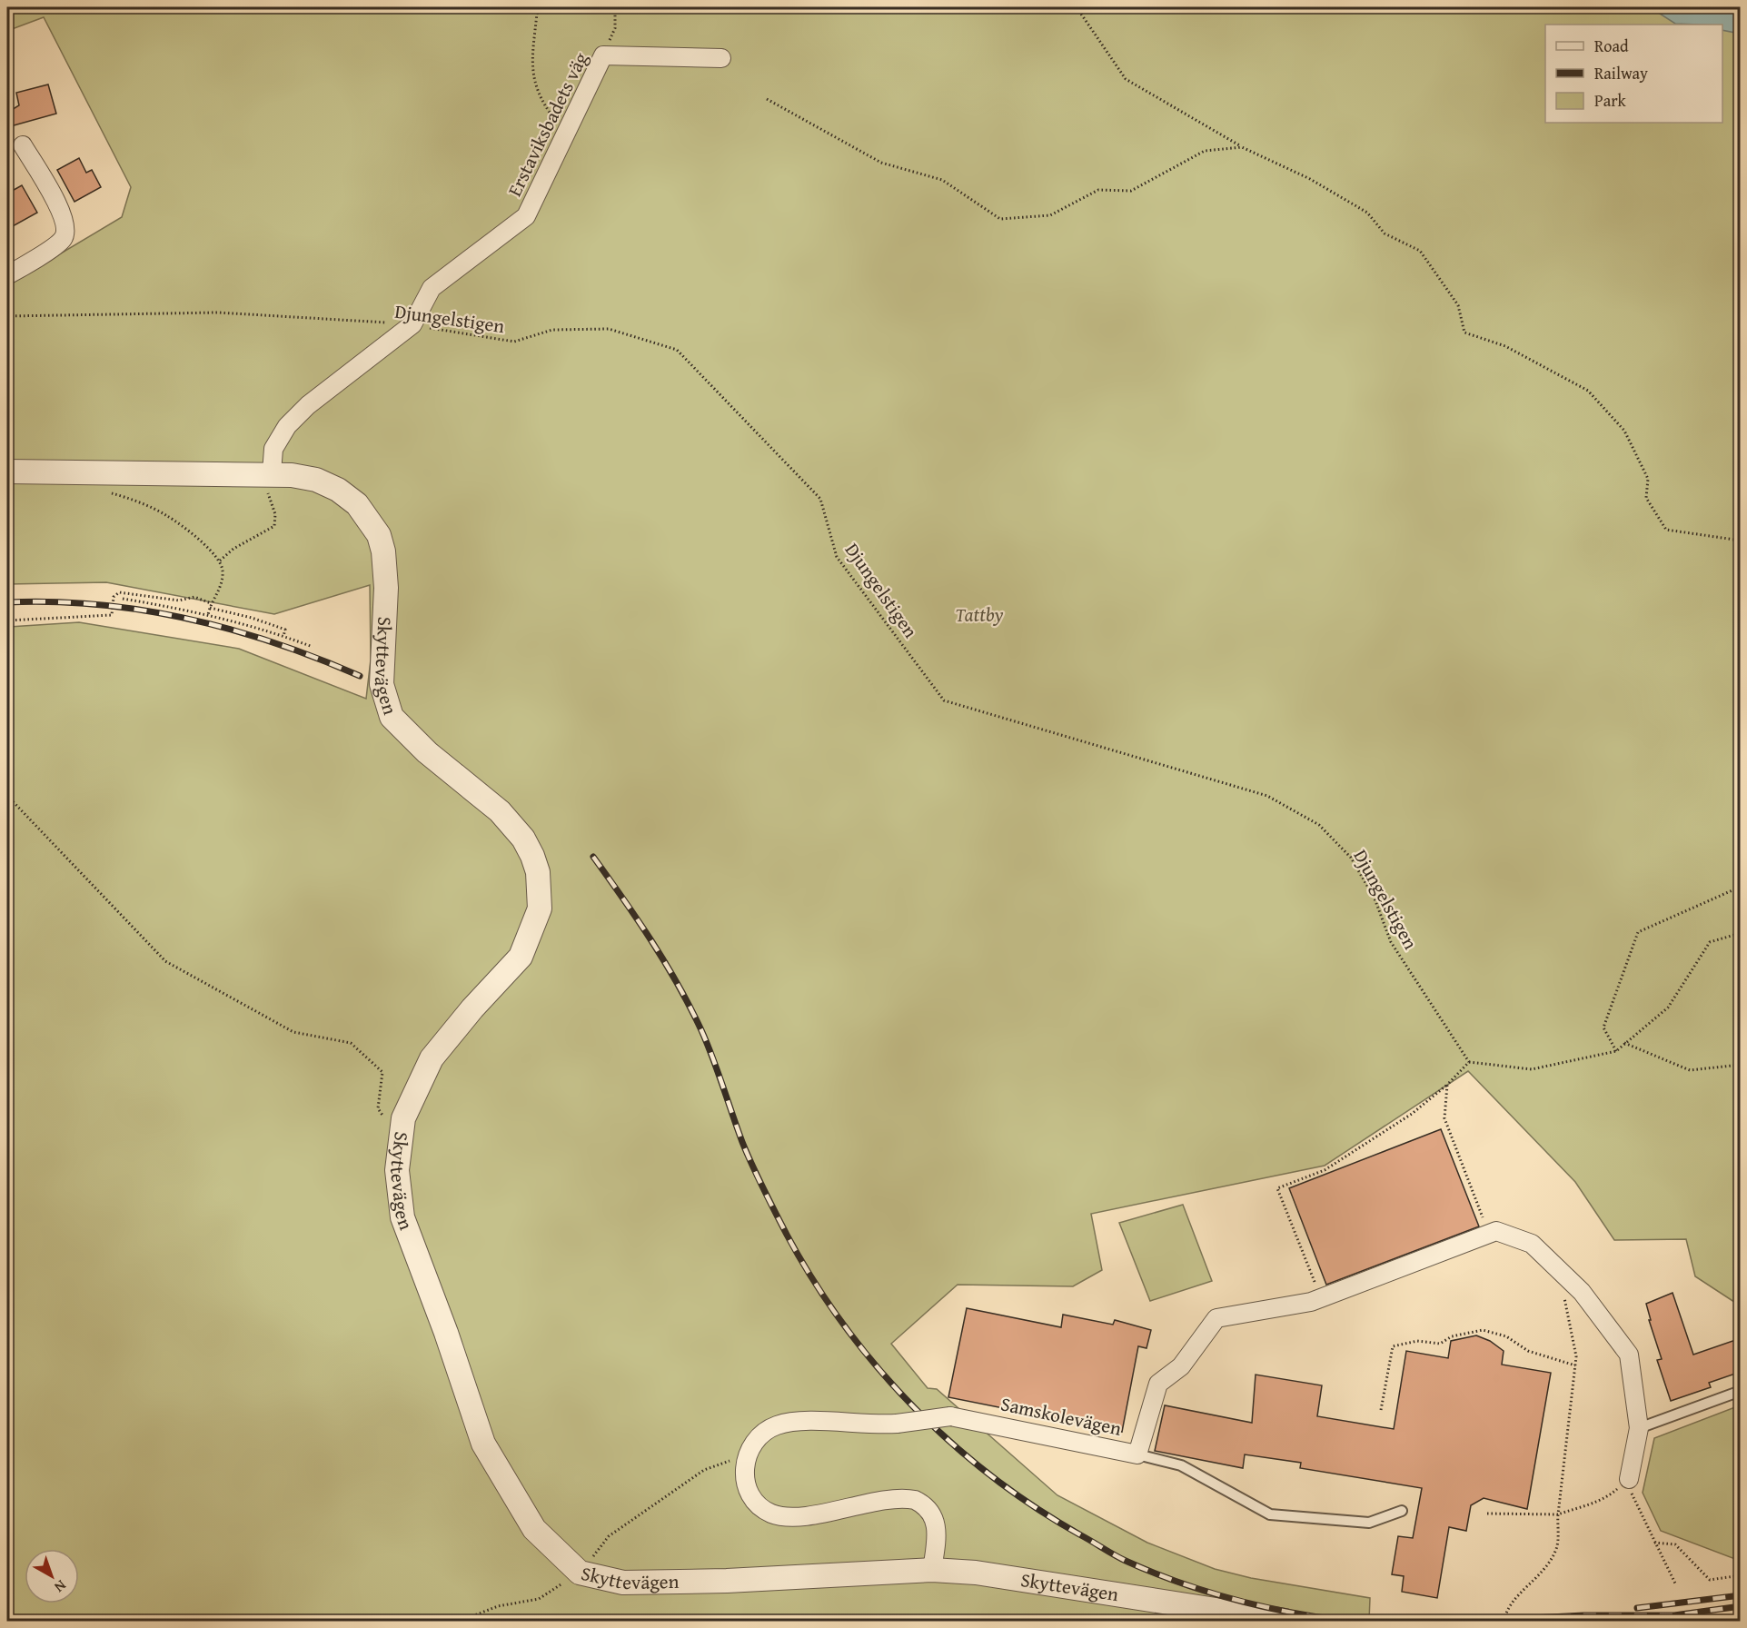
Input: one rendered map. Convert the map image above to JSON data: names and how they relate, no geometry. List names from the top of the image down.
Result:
{
  "streets": {
    "street": ["Erstaviksbadets väg", "Skyttevägen", "Samskolevägen"],
    "path": ["Djungelstigen"]
  },
  "crossings": [
    ["Erstaviksbadets väg", "Djungelstigen"],
    ["Erstaviksbadets väg", "Skyttevägen"]
  ],
  "parks": ["Tattby"],
  "legend": ["Road", "Railway", "Park"],
  "north": "bottom right"
}
